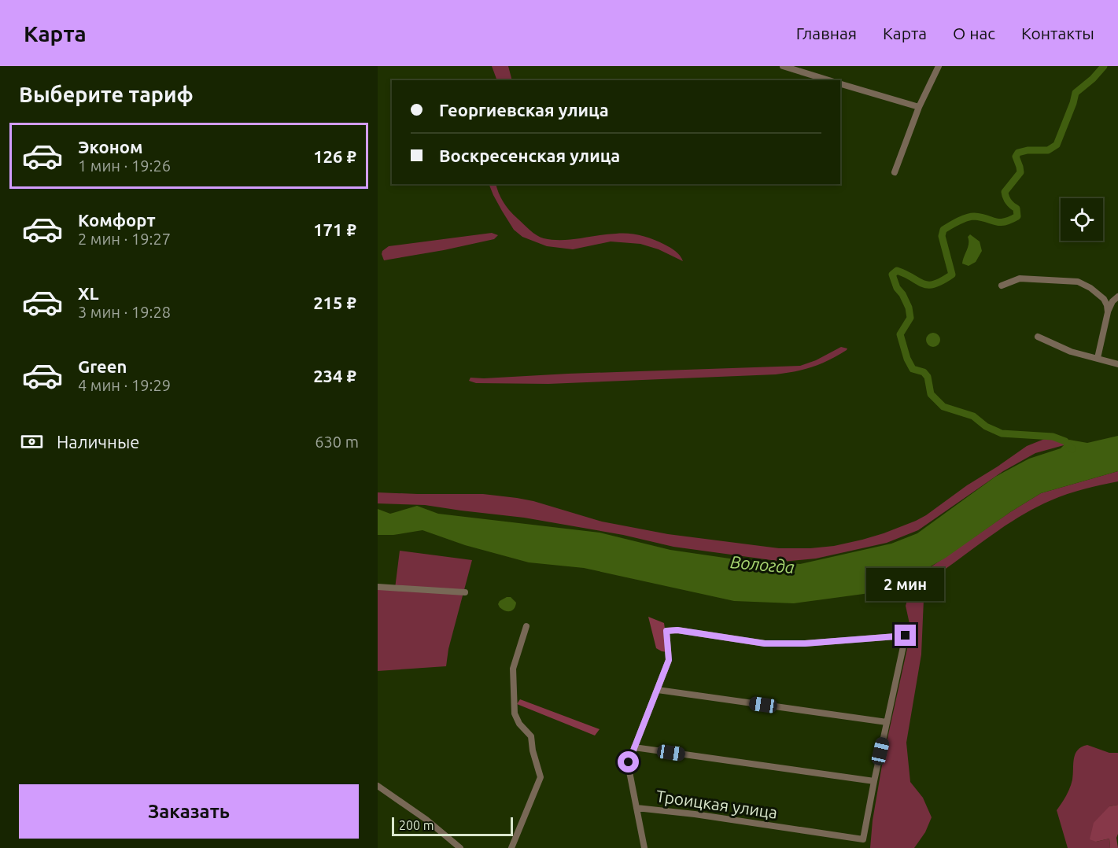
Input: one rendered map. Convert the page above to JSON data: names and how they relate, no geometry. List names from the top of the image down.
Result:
{
  "streets": {
    "street": ["Троицкая улица"]
  },
  "water": ["Вологда"],
  "scale_bar": "200 m",
  "page": {
    "header": "Карта",
    "nav": [
      "Главная",
      "Карта",
      "О нас",
      "Контакты"
    ],
    "heading": "Выберите тариф",
    "banner": ["Георгиевская улица", "Воскресенская улица"],
    "list": [
      {
        "name": "Эконом",
        "note": "1 мин · 19:26",
        "value": "126 ₽"
      },
      {
        "name": "Комфорт",
        "note": "2 мин · 19:27",
        "value": "171 ₽"
      },
      {
        "name": "XL",
        "note": "3 мин · 19:28",
        "value": "215 ₽"
      },
      {
        "name": "Green",
        "note": "4 мин · 19:29",
        "value": "234 ₽"
      }
    ],
    "pay": ["Наличные", "630 m"],
    "bubble": "2 мин",
    "buttons": "Заказать",
    "scale": "200 m"
  }
}
